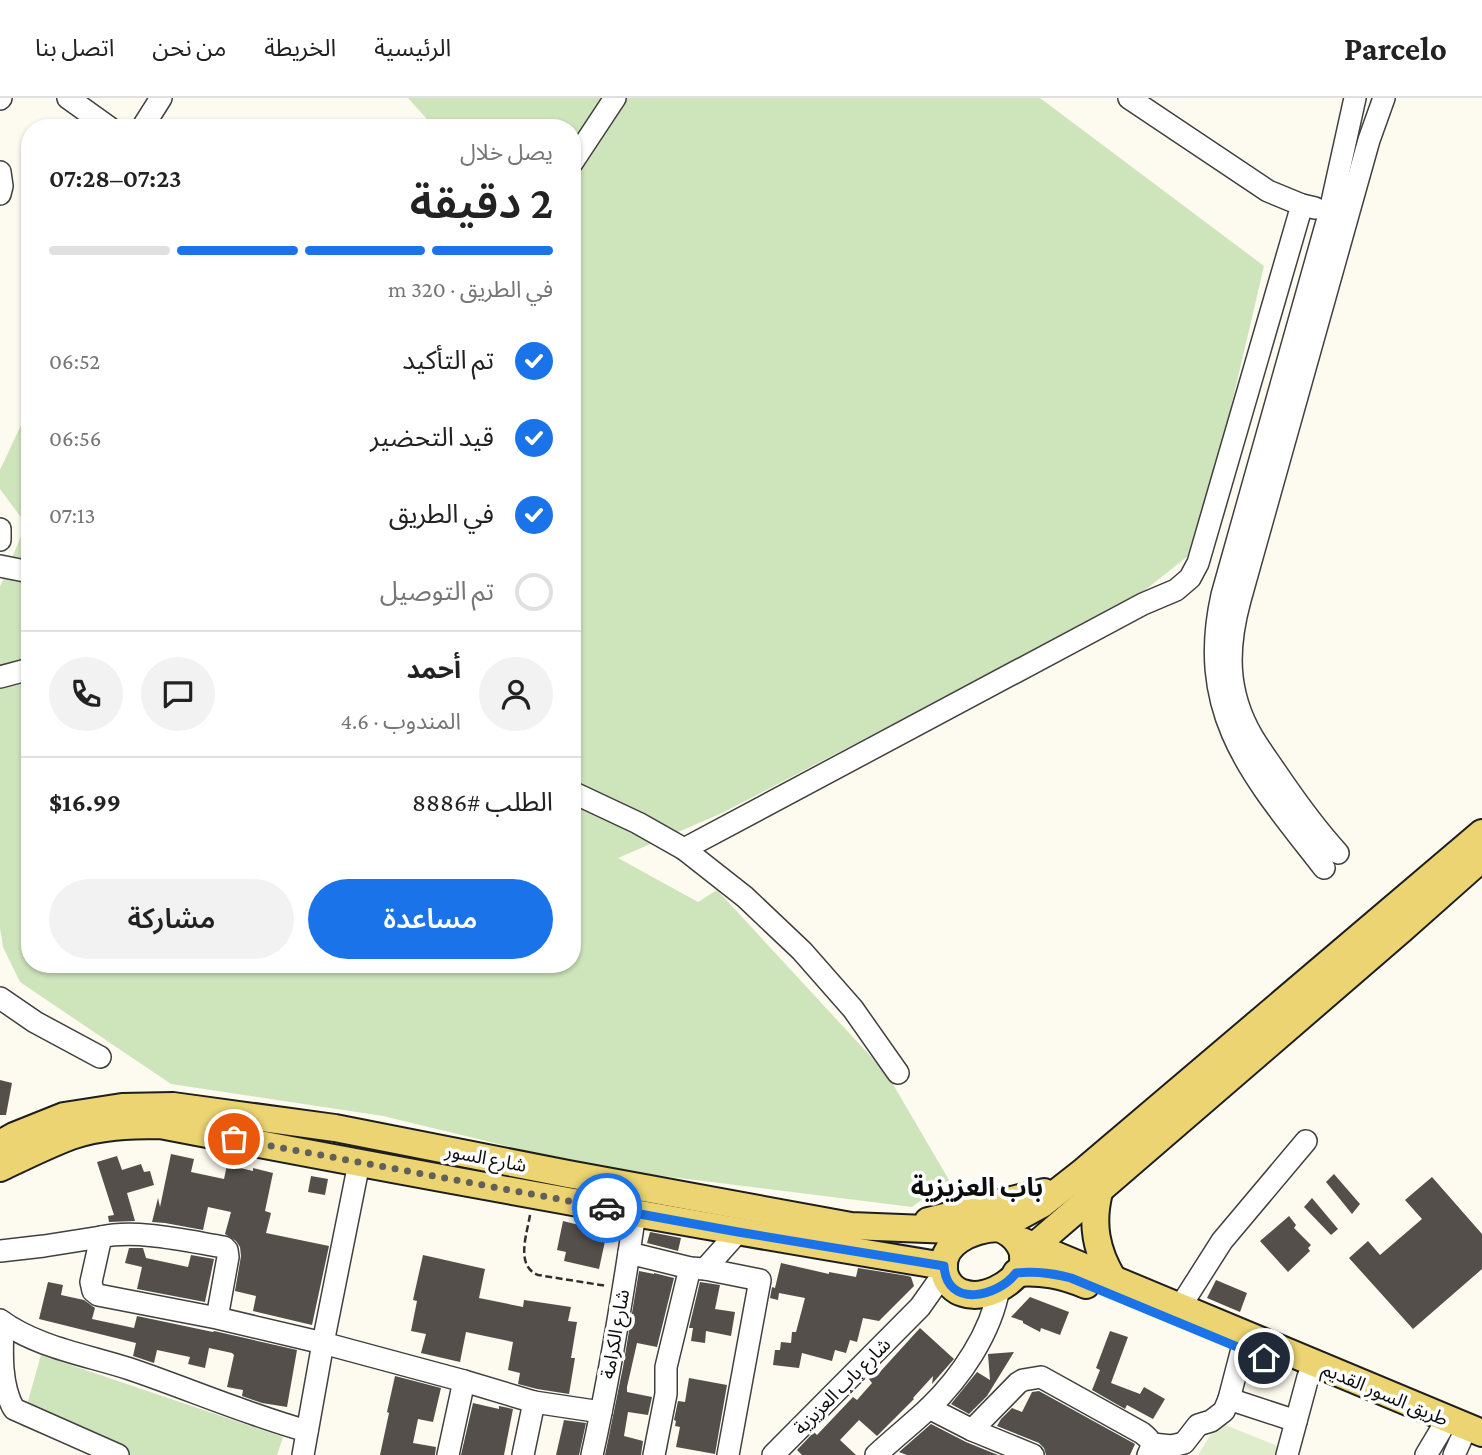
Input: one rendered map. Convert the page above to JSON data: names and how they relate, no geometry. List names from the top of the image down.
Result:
{
  "streets": {
    "main road": ["شارع السور", "طريق السور القديم"],
    "street": ["شارع الكرامة", "شارع باب العزيزية"]
  },
  "crossings": [
    ["شارع السور", "شارع الكرامة"],
    ["شارع السور", "شارع باب العزيزية"],
    ["شارع السور", "طريق السور القديم"]
  ],
  "districts": ["باب العزيزية"],
  "page": {
    "header": "Parcelo",
    "nav": [
      "الرئيسية",
      "الخريطة",
      "من نحن",
      "اتصل بنا"
    ],
    "heading": ["2 دقيقة", "يصل خلال", "07:23–07:28"],
    "panel": [
      "أحمد",
      "المندوب · 4.6",
      "الطلب #8886",
      "$16.99"
    ],
    "bar": "في الطريق · 320 m",
    "list": [
      ["تم التأكيد", "06:52"],
      ["قيد التحضير", "06:56"],
      ["في الطريق", "07:13"],
      "تم التوصيل"
    ],
    "buttons": ["مساعدة", "مشاركة"]
  }
}
